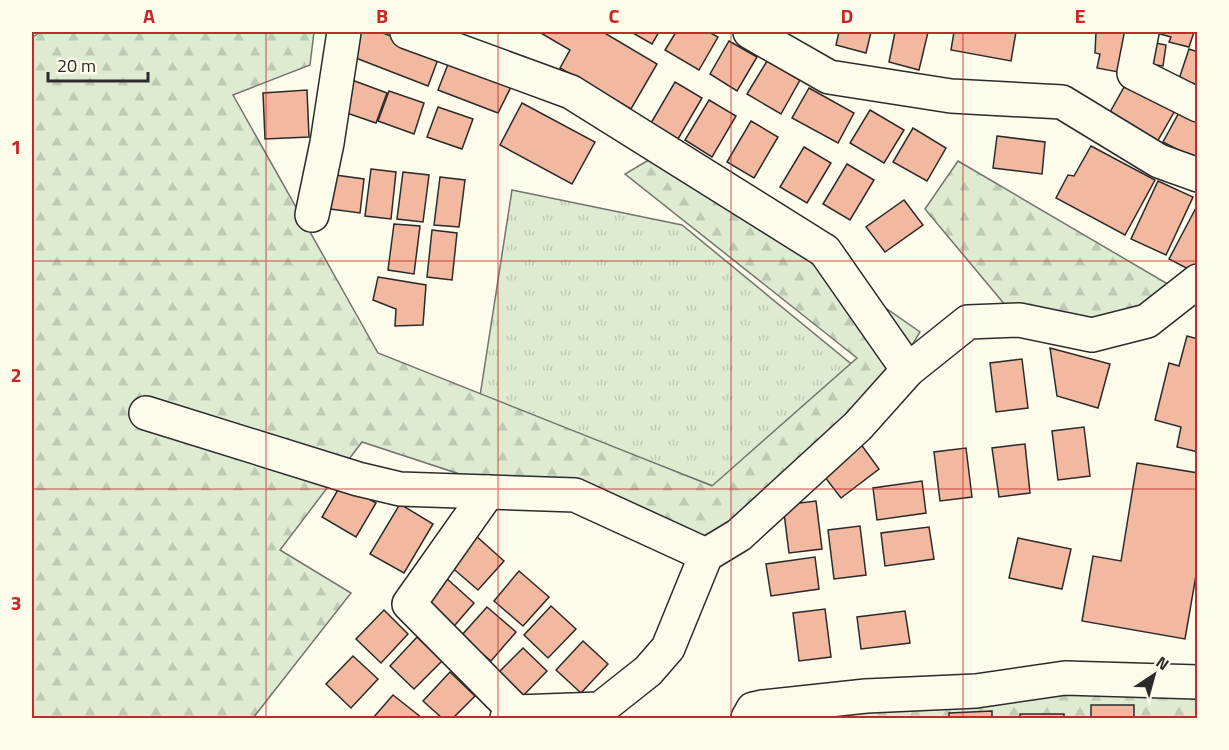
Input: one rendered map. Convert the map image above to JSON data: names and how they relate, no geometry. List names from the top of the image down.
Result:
{
  "scale_bar": "20 m",
  "north": "top right",
  "grid": {
    "columns": [
      "A",
      "B",
      "C",
      "D",
      "E"
    ],
    "rows": ["1", "2", "3"]
  }
}
